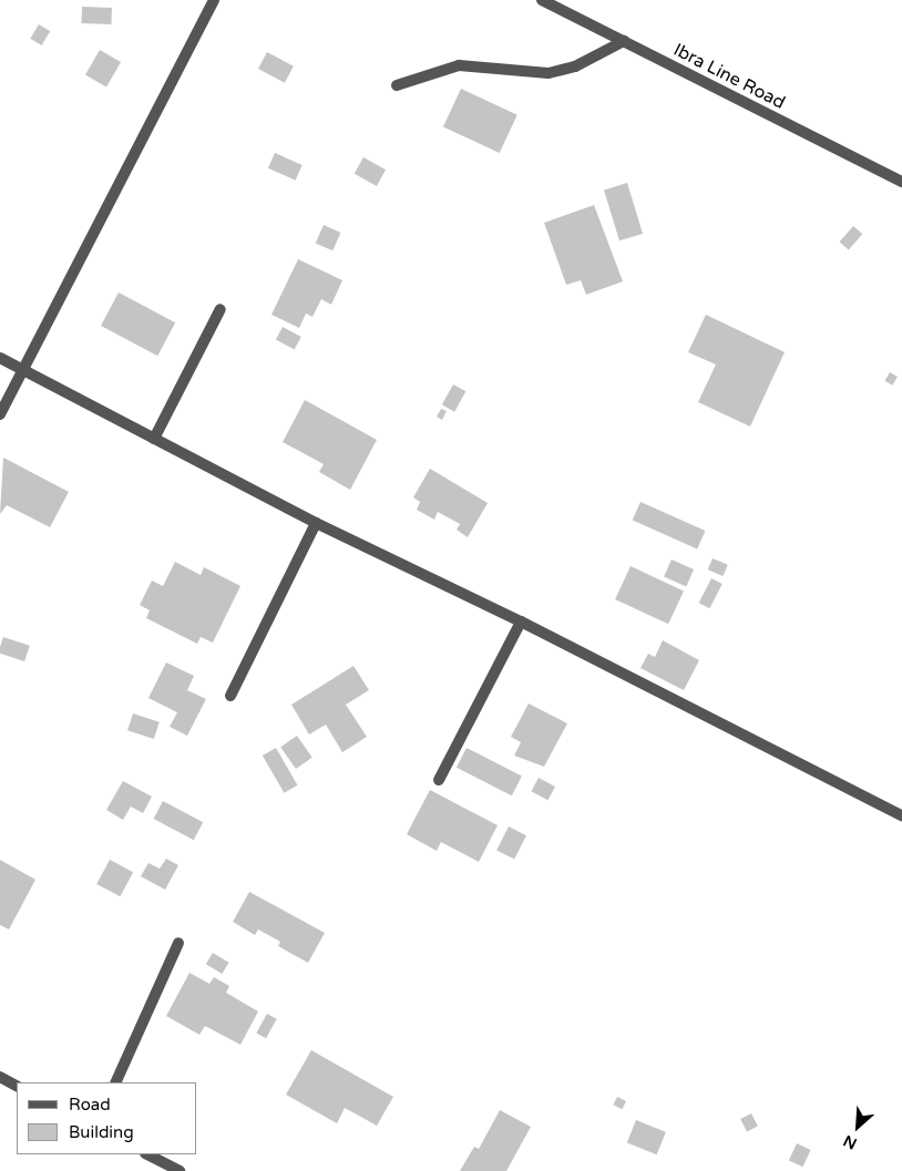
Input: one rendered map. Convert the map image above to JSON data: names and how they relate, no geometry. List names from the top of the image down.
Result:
{
  "streets": {
    "street": ["Ibra Line Road"]
  },
  "legend": ["Road", "Building"],
  "north": "bottom left"
}
